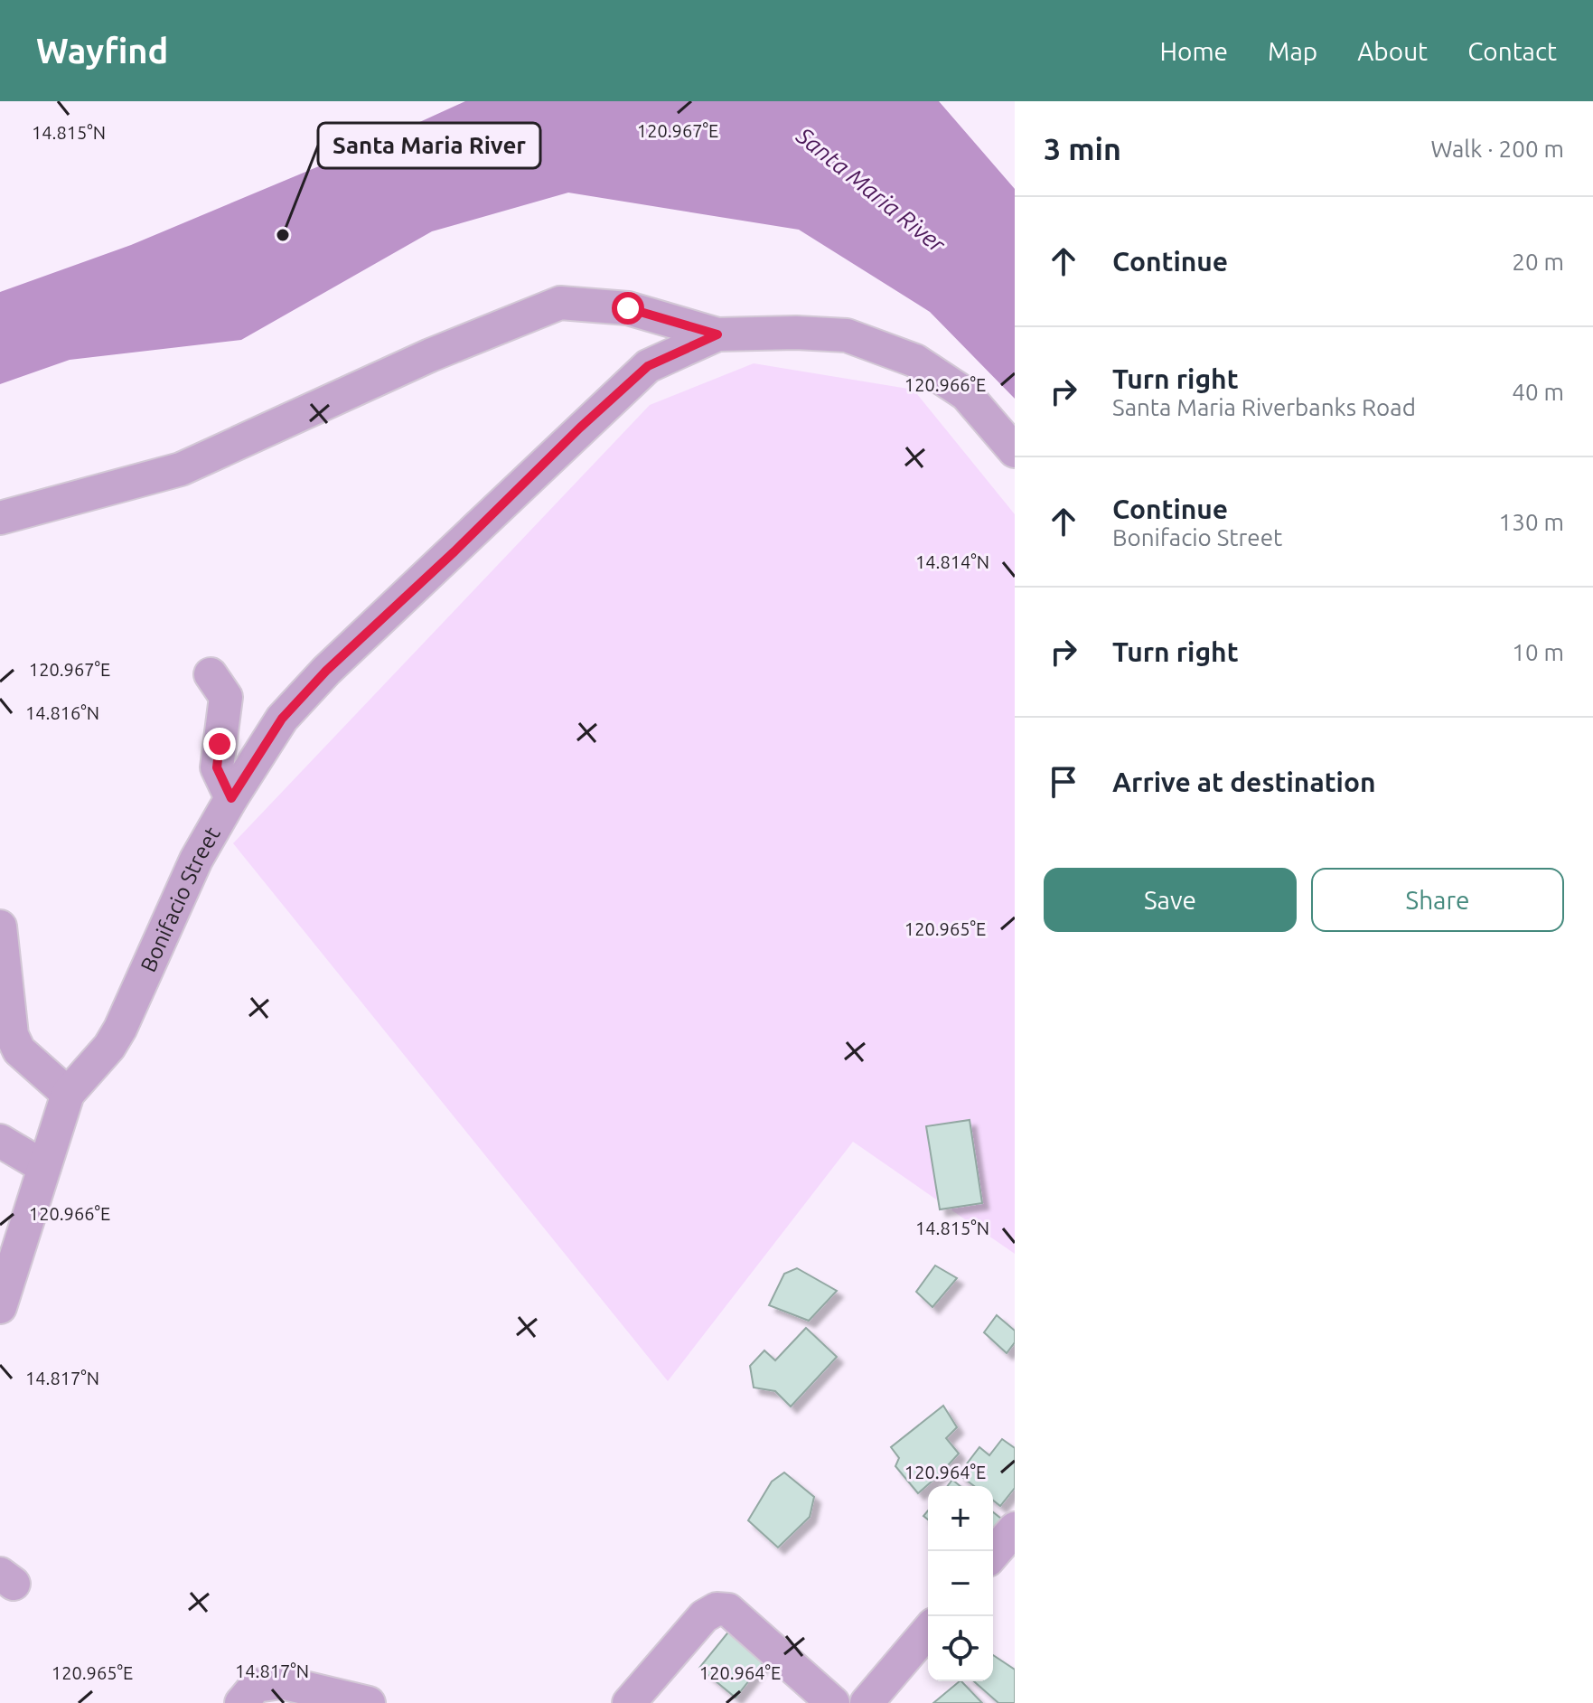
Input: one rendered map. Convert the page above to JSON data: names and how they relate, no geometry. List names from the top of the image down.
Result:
{
  "streets": {
    "street": ["Bonifacio Street"]
  },
  "water": ["Santa Maria River"],
  "places": ["Santa Maria River"],
  "page": {
    "header": "Wayfind",
    "nav": [
      "Home",
      "Map",
      "About",
      "Contact"
    ],
    "heading": ["3 min", "Walk · 200 m"],
    "list": [
      ["Continue", "20 m"],
      ["Turn right", "Santa Maria Riverbanks Road", "40 m"],
      ["Continue", "Bonifacio Street", "130 m"],
      ["Turn right", "10 m"],
      "Arrive at destination"
    ],
    "buttons": ["Save", "Share"],
    "map_buttons": ["+", "−"]
  },
  "coordinates": [
    "120.967°E",
    "14.815°N",
    "120.966°E",
    "14.814°N",
    "14.816°N",
    "120.965°E",
    "14.817°N",
    "120.964°E"
  ]
}
